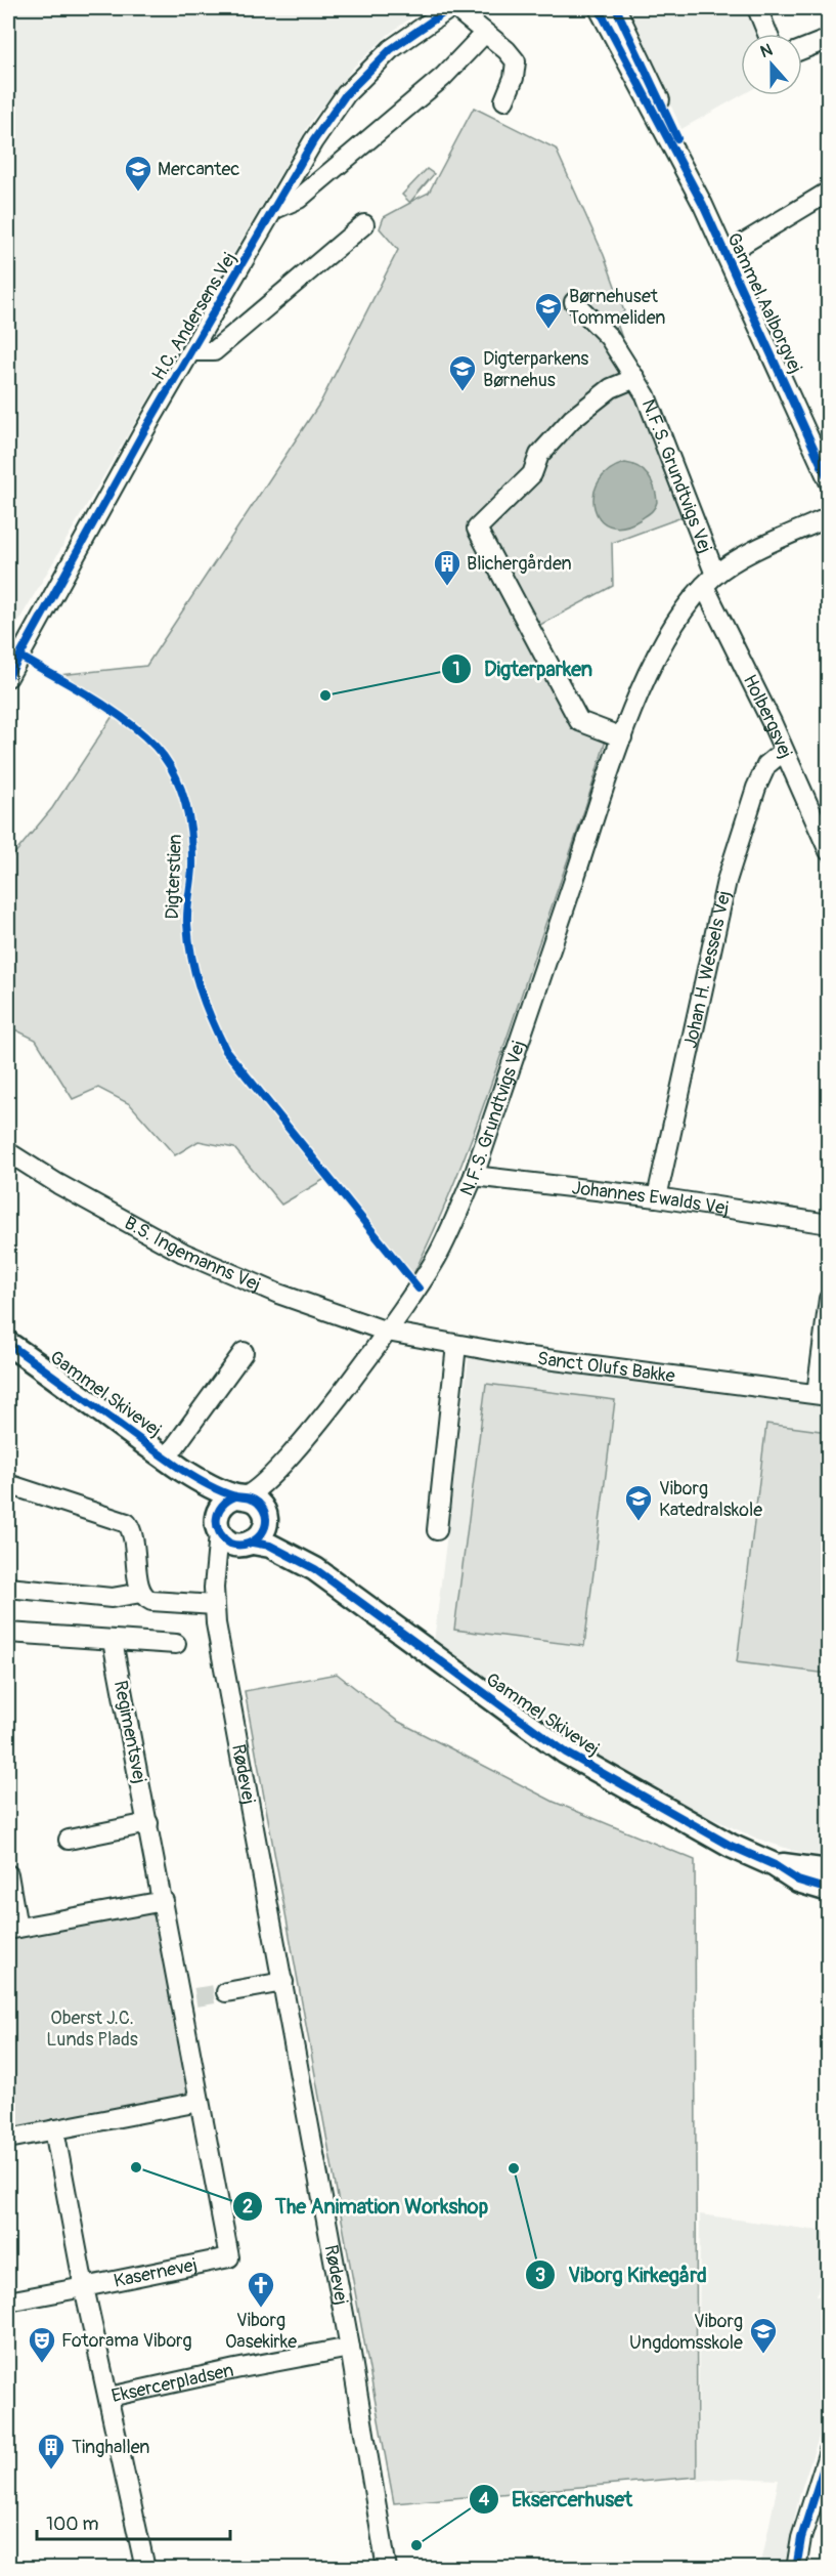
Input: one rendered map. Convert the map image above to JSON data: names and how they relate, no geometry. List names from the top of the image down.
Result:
{
  "streets": {
    "main road": ["Gammel Skivevej"],
    "street": [
      "Gammel Aalborgvej",
      "H.C. Andersens Vej",
      "N.F.S. Grundtvigs Vej",
      "Holbergsvej",
      "Johan H. Wessels Vej",
      "Johannes Ewalds Vej",
      "B.S. Ingemanns Vej",
      "Sanct Olufs Bakke",
      "Regimentsvej",
      "Rødevej",
      "Kasernevej",
      "Eksercerpladsen"
    ],
    "cycle path": ["Digterstien"]
  },
  "crossings": [
    ["N.F.S. Grundtvigs Vej", "Holbergsvej"],
    ["N.F.S. Grundtvigs Vej", "Johannes Ewalds Vej"],
    ["N.F.S. Grundtvigs Vej", "B.S. Ingemanns Vej"],
    ["N.F.S. Grundtvigs Vej", "Sanct Olufs Bakke"],
    ["N.F.S. Grundtvigs Vej", "Gammel Skivevej"],
    ["N.F.S. Grundtvigs Vej", "Rødevej"],
    ["Holbergsvej", "Johan H. Wessels Vej"],
    ["Johan H. Wessels Vej", "Johannes Ewalds Vej"],
    ["B.S. Ingemanns Vej", "Sanct Olufs Bakke"],
    ["Gammel Skivevej", "Rødevej"],
    ["Regimentsvej", "Kasernevej"],
    ["Rødevej", "Eksercerpladsen"],
    ["Kasernevej", "Eksercerpladsen"]
  ],
  "parks": ["Oberst J.C. Lunds Plads"],
  "places": {
    "school or university": [
      "Mercantec",
      "Børnehuset Tommeliden",
      "Digterparkens Børnehus",
      "Viborg Katedralskole",
      "Viborg Ungdomsskole"
    ],
    "building": ["Blichergården", "Tinghallen"],
    "other": [
      "Digterparken",
      "The Animation Workshop",
      "Viborg Kirkegård",
      "Eksercerhuset"
    ],
    "church": ["Viborg Oasekirke"],
    "theatre": ["Fotorama Viborg"]
  },
  "scale_bar": "100 m",
  "north": "top"
}
